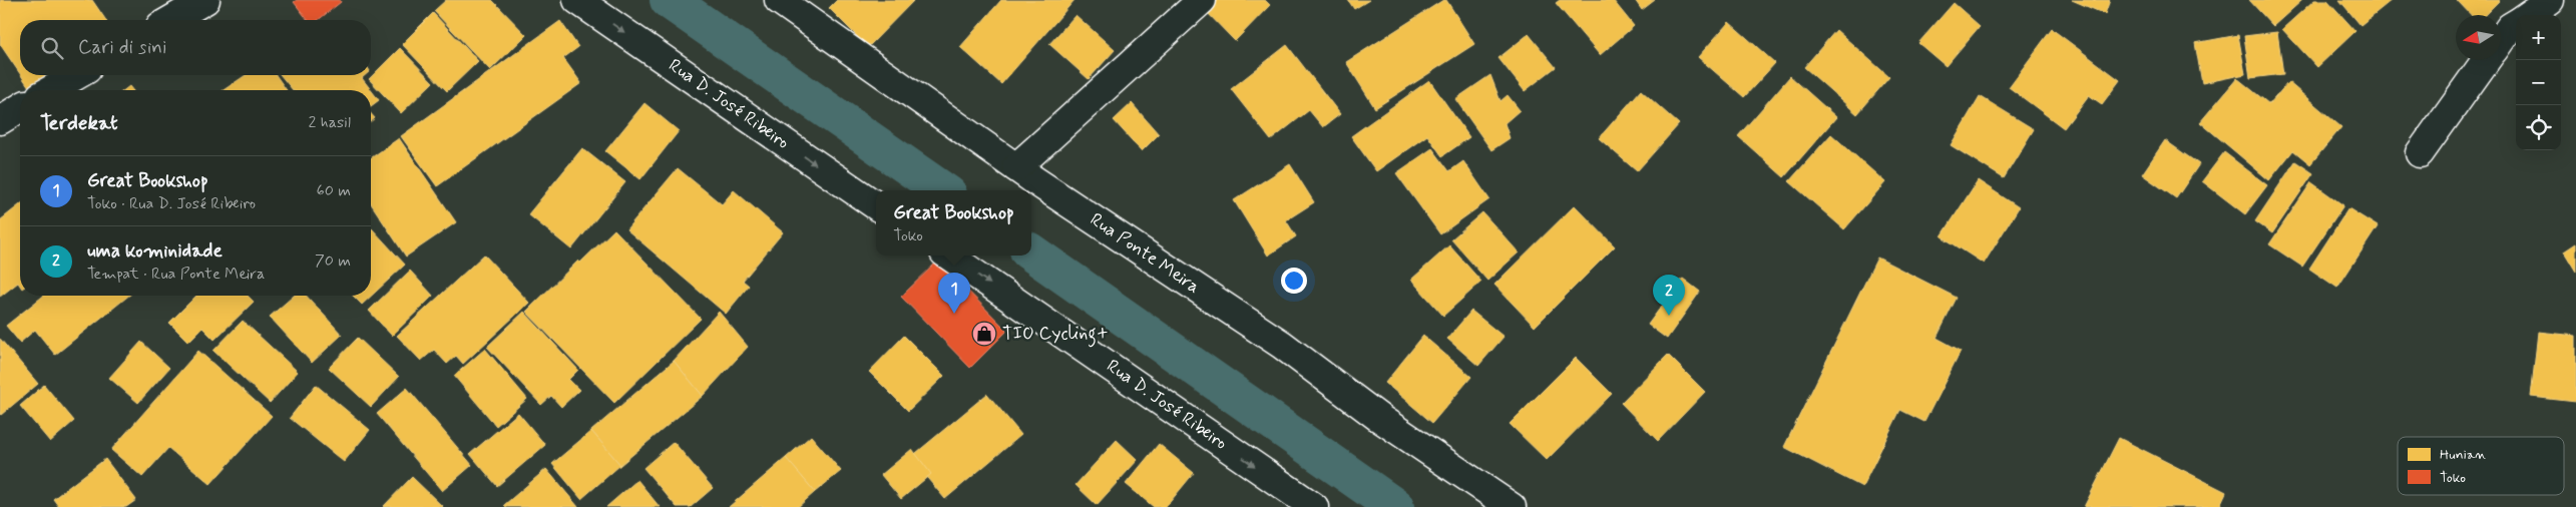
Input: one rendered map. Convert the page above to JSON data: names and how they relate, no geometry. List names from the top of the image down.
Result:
{
  "streets": {
    "street": ["Rua D. José Ribeiro", "Rua Ponte Meira"]
  },
  "one_way": ["Rua D. José Ribeiro"],
  "places": {
    "shop": ["TIO Cycling+"]
  },
  "legend": ["Hunian", "Toko"],
  "north": "left",
  "page": {
    "map_buttons": ["+", "−"],
    "search": "Cari di sini",
    "heading": ["Terdekat", "2 hasil"],
    "list": [
      {
        "mark": "1",
        "name": "Great Bookshop",
        "note": "Toko · Rua D. José Ribeiro",
        "value": "60 m"
      },
      {
        "mark": "2",
        "name": "uma kominidade",
        "note": "Tempat · Rua Ponte Meira",
        "value": "70 m"
      }
    ],
    "popup": ["Great Bookshop", "Toko"],
    "pins": ["1", "2"]
  }
}
